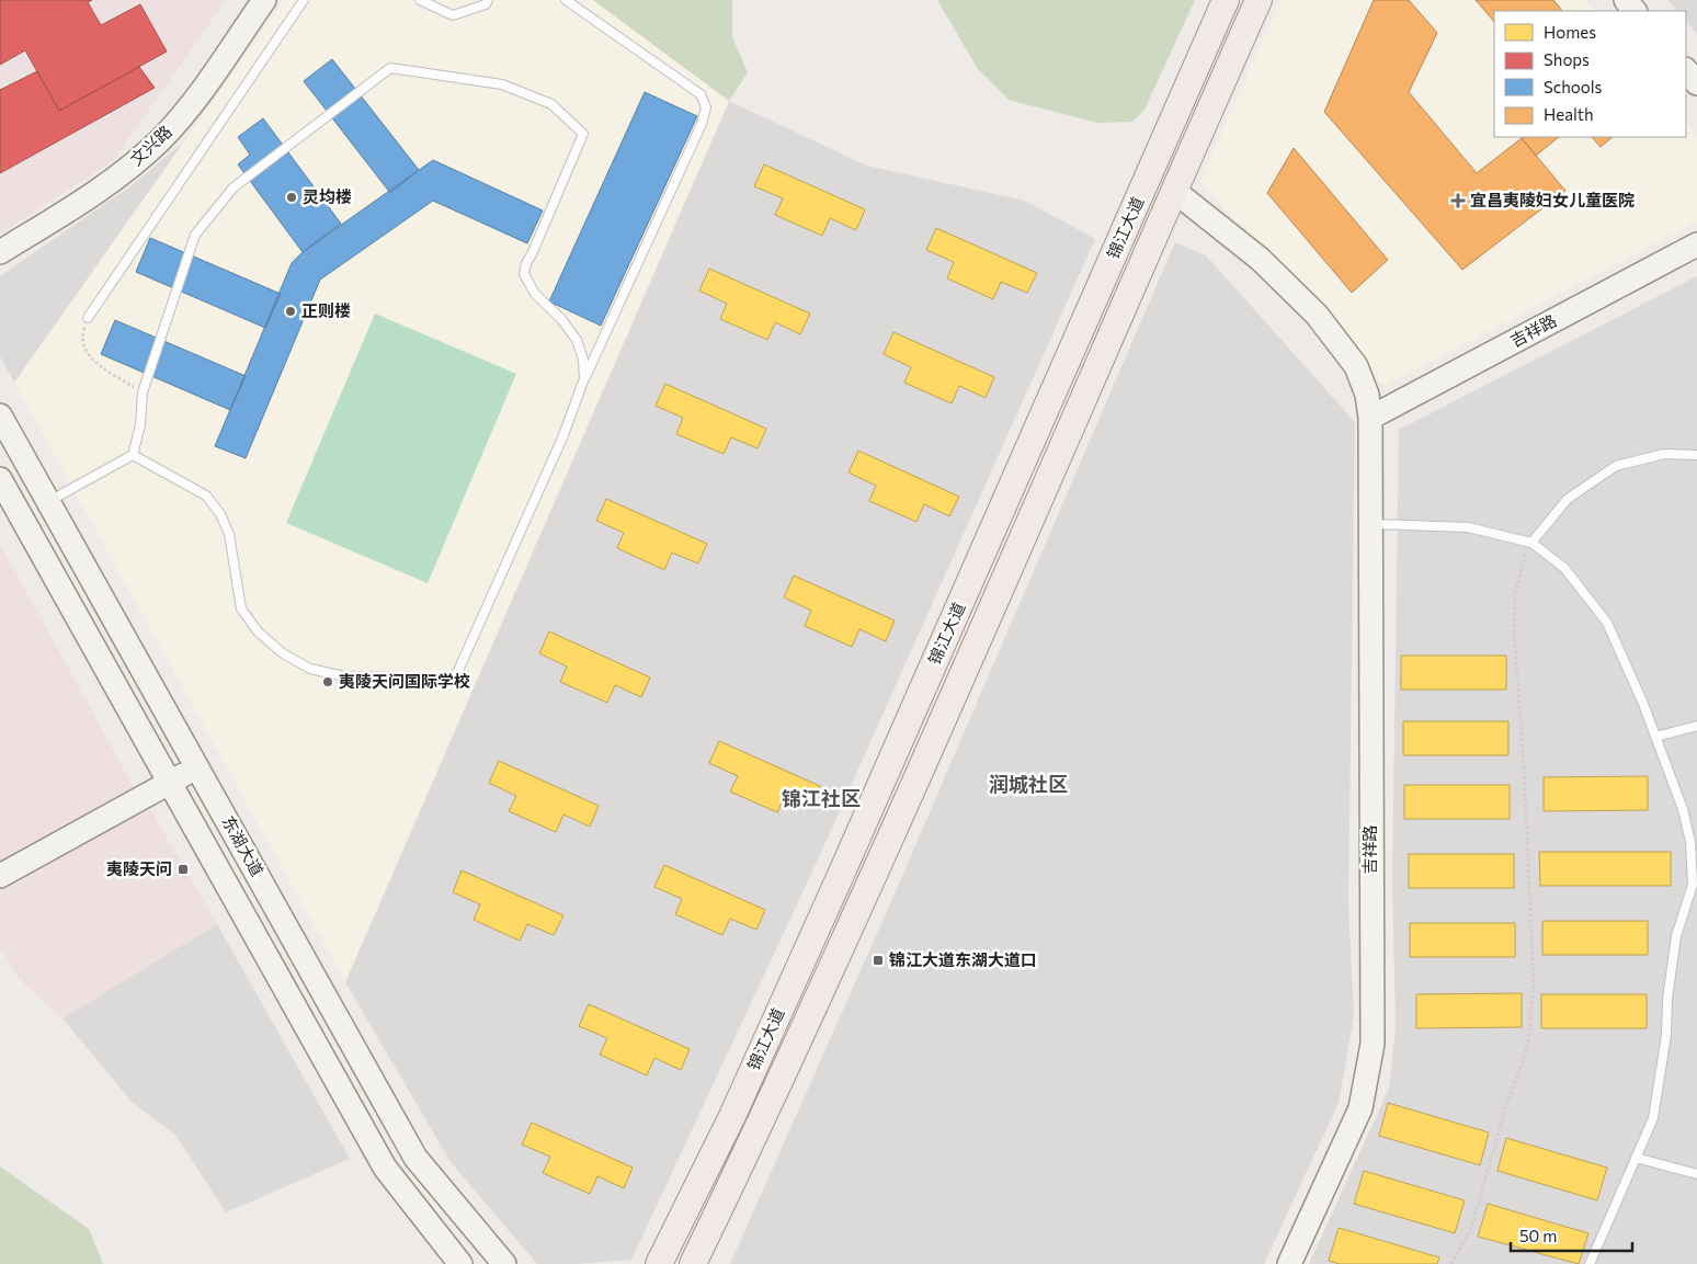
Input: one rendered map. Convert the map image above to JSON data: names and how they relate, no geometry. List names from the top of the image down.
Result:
{
  "streets": {
    "main road": ["锦江大道"],
    "street": ["文兴路", "吉祥路", "东湖大道"]
  },
  "crossings": [
    ["锦江大道", "吉祥路"]
  ],
  "districts": ["润城社区", "锦江社区"],
  "places": {
    "other": ["灵均楼", "正则楼", "夷陵天问国际学校"],
    "health": ["宜昌夷陵妇女儿童医院"],
    "transit": ["夷陵天问", "锦江大道东湖大道口"]
  },
  "legend": [
    "Homes",
    "Shops",
    "Schools",
    "Health"
  ],
  "scale_bar": "50 m"
}
